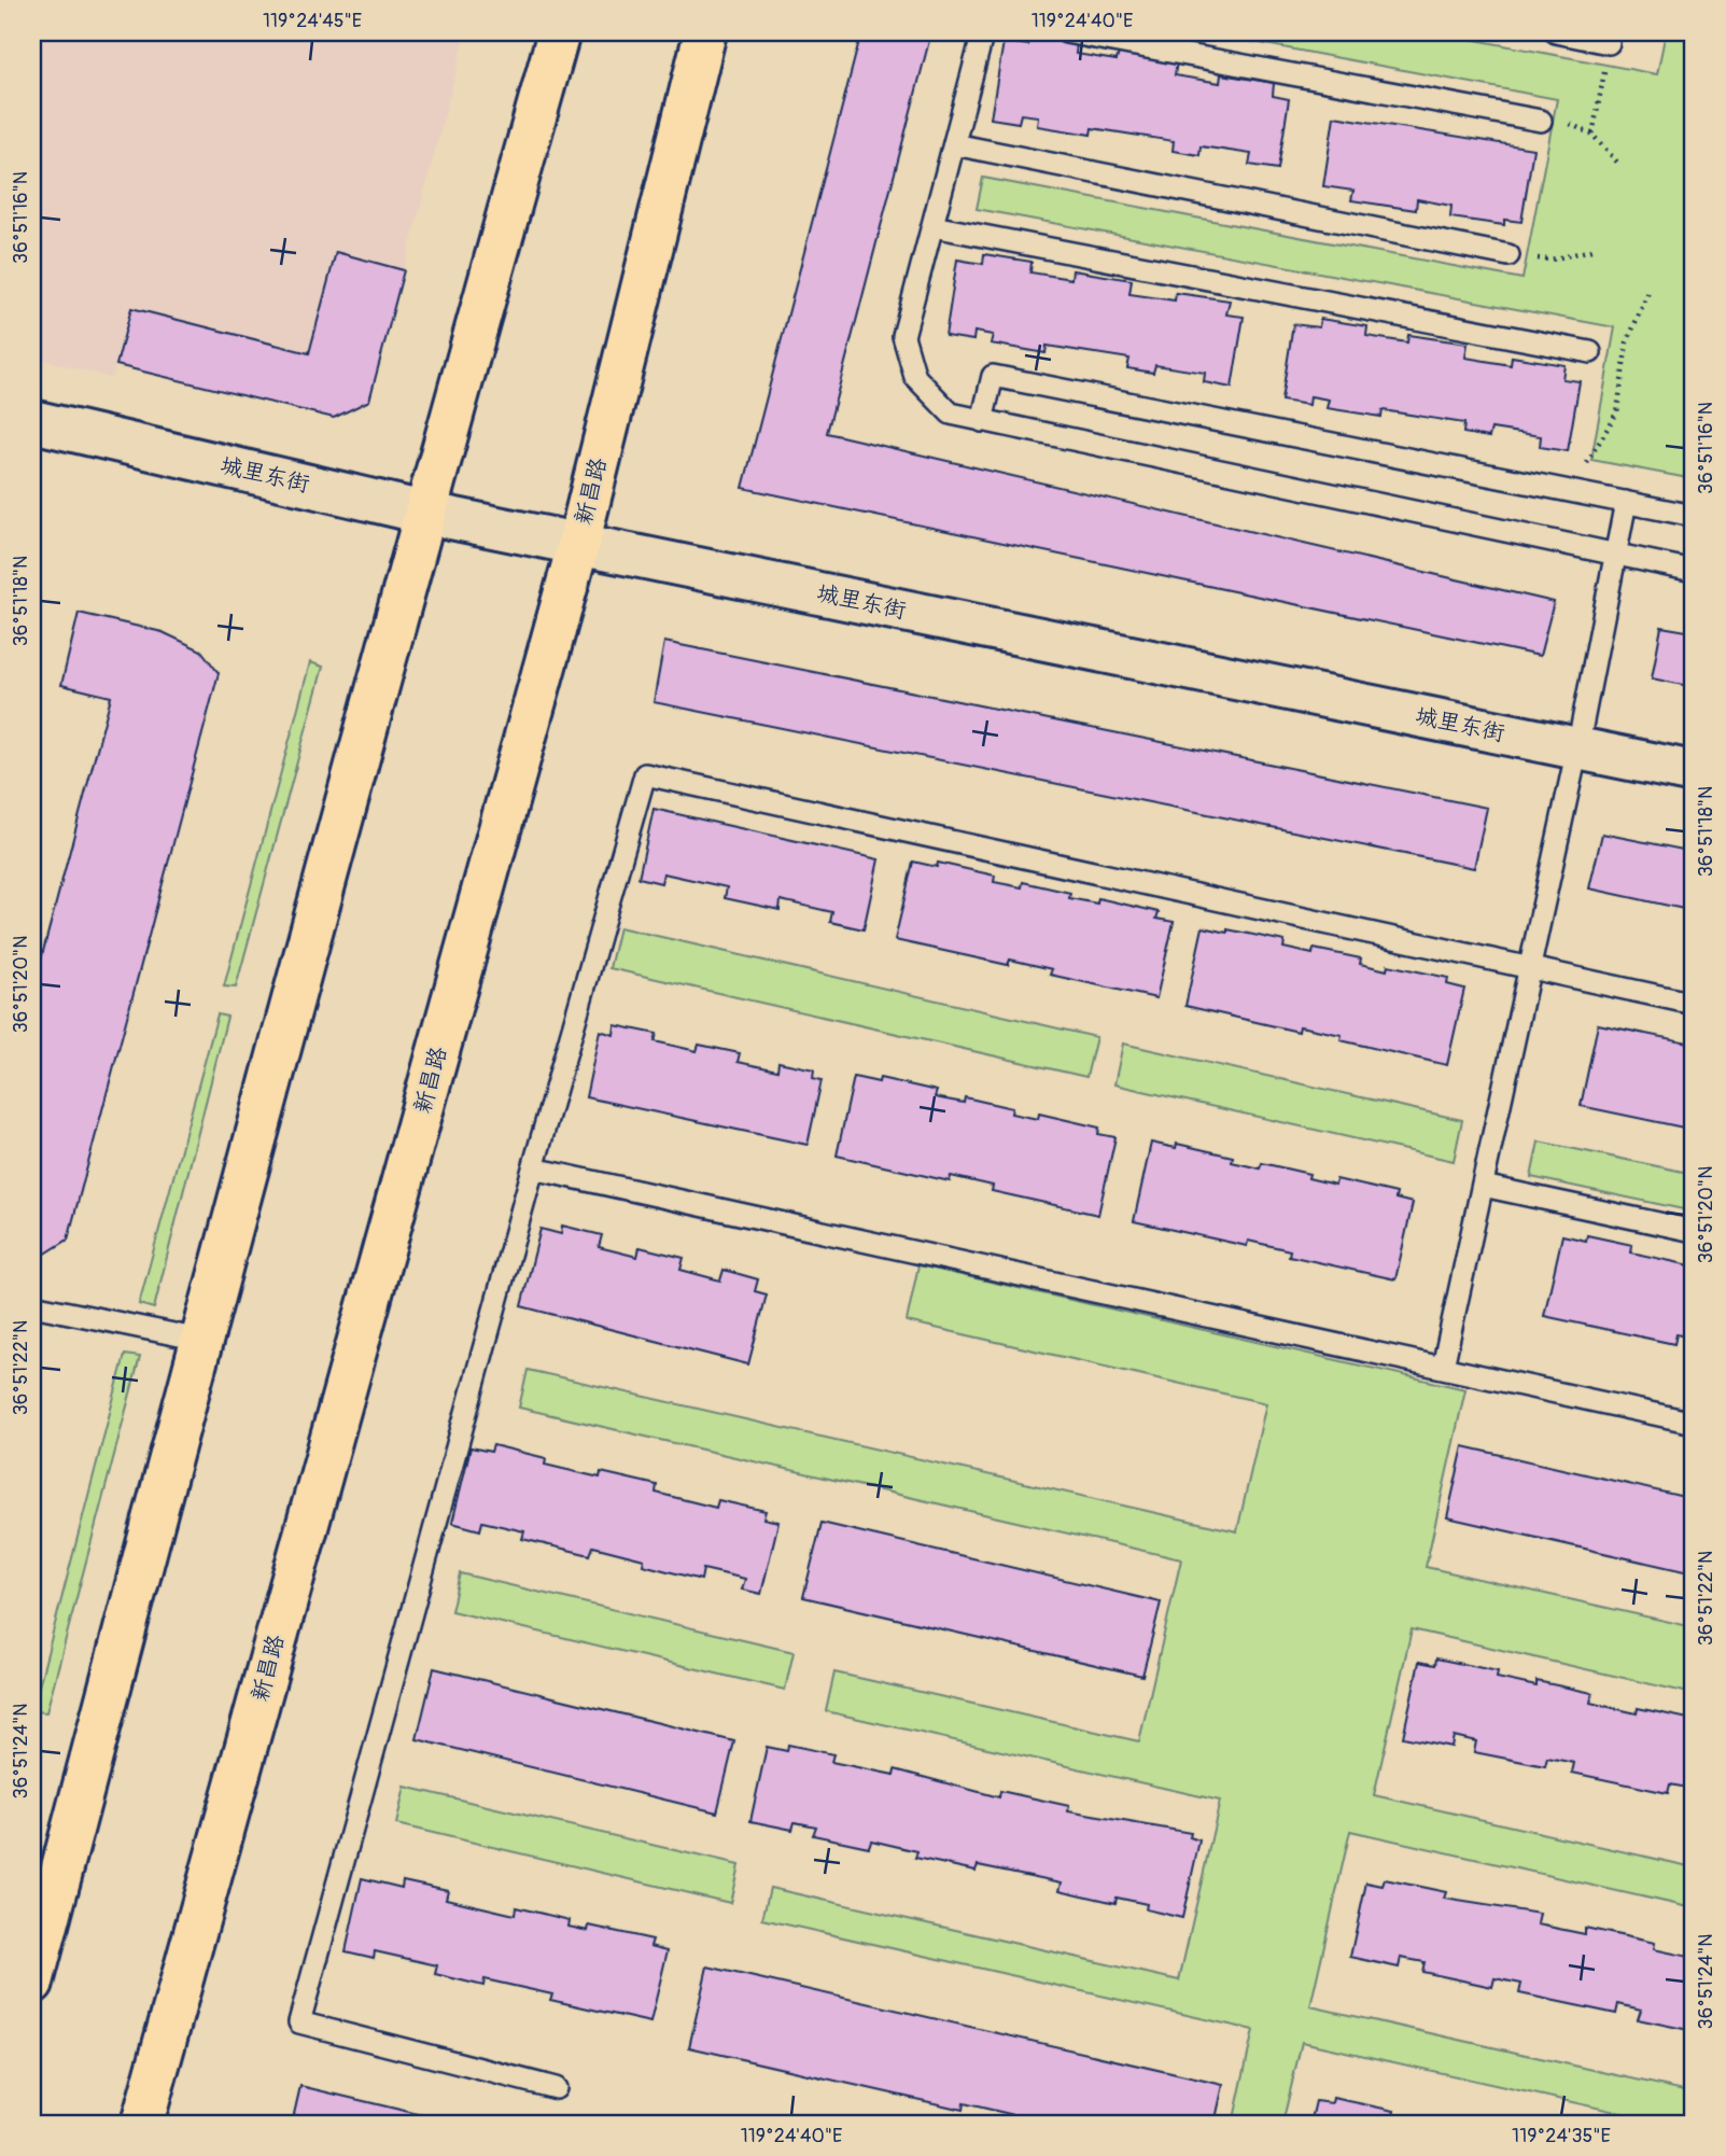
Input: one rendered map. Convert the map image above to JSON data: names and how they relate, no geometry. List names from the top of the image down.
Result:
{
  "streets": {
    "main road": ["新昌路"],
    "street": ["城里东街"]
  },
  "crossings": [
    ["城里东街", "新昌路"]
  ],
  "coordinates": [
    "119°24'45\"E",
    "119°24'40\"E",
    "36°51'16\"N",
    "36°51'18\"N",
    "36°51'20\"N",
    "36°51'22\"N",
    "36°51'24\"N",
    "119°24'35\"E"
  ]
}
